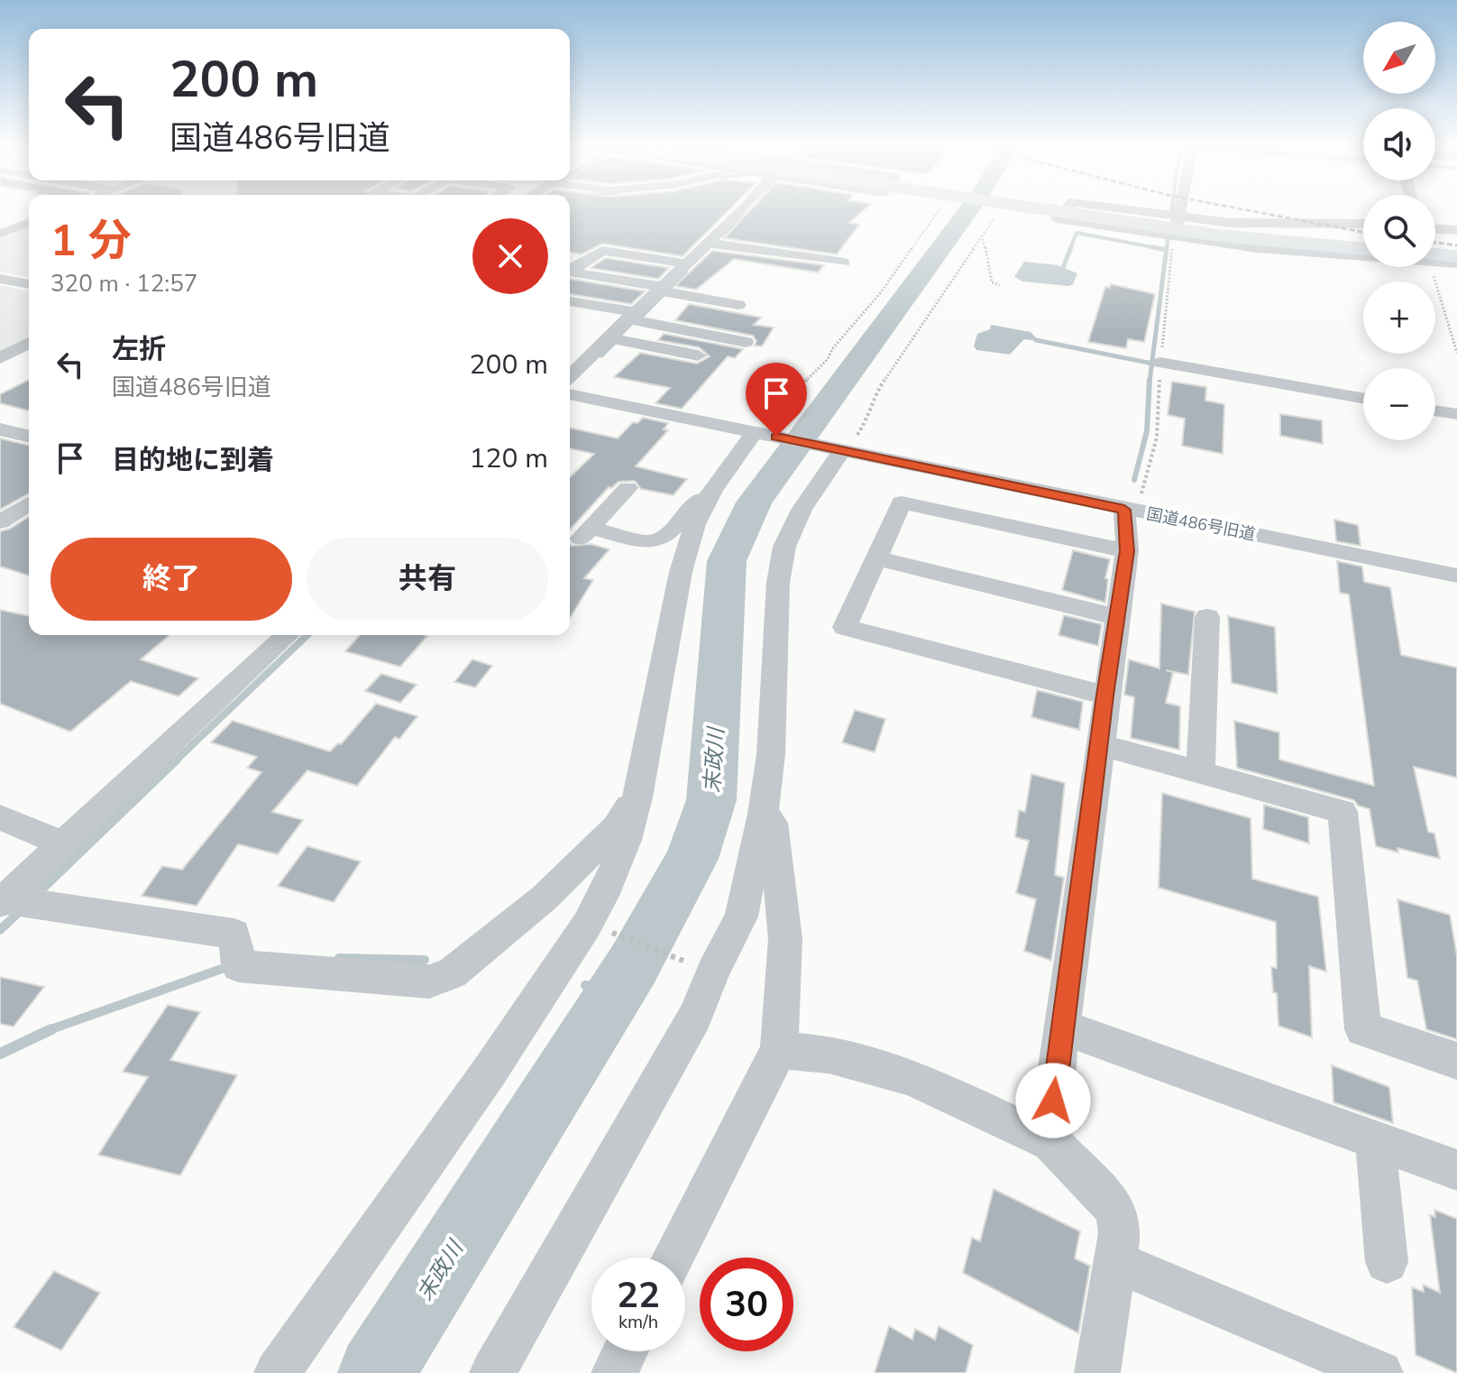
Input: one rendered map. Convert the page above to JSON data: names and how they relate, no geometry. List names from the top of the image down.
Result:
{
  "streets": {
    "street": ["国道486号旧道"]
  },
  "water": ["末政川"],
  "north": "bottom left",
  "page": {
    "map_buttons": ["+", "−"],
    "turn": ["200 m", "国道486号旧道"],
    "heading": ["1 分", "320 m · 12:57"],
    "list": [
      {
        "name": "左折",
        "note": "国道486号旧道",
        "value": "200 m"
      },
      {
        "name": "目的地に到着",
        "value": "120 m"
      }
    ],
    "buttons": ["終了", "共有"],
    "speed": "22 km/h",
    "limit": "30"
  }
}
